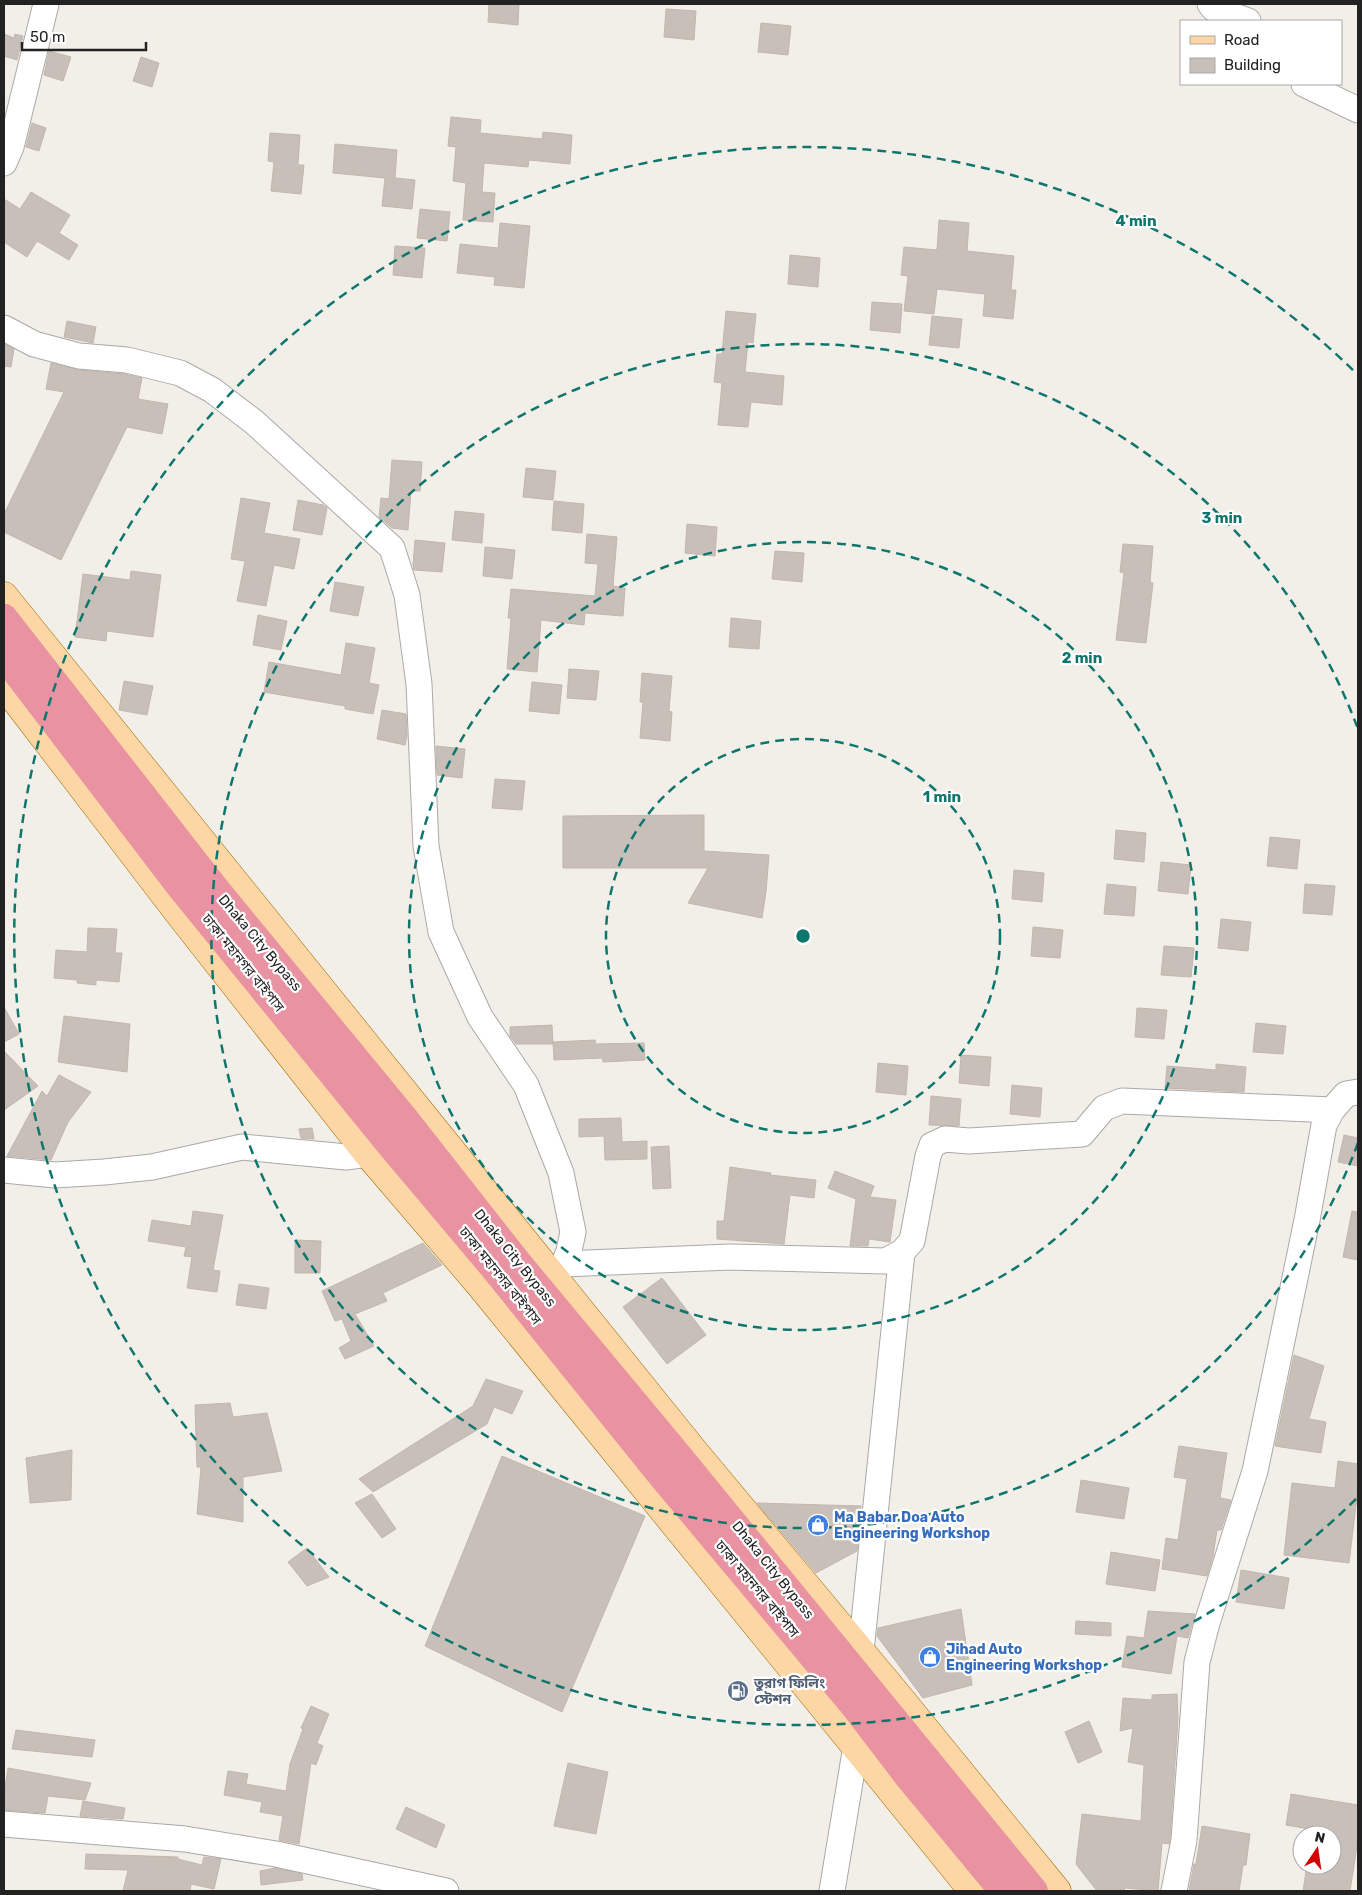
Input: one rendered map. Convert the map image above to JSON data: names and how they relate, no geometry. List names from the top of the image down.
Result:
{
  "streets": {
    "highway": ["Dhaka City Bypass", "ঢাকা মহানগর বাইপাস"]
  },
  "places": {
    "shop": ["Ma Babar Doa Auto Engineering Workshop", "Jihad Auto Engineering Workshop"],
    "fuel station": ["তুরাগ ফিলিং স্টেশন"]
  },
  "legend": ["Road", "Building"],
  "scale_bar": "50 m",
  "north": "top",
  "rings": [
    "4 min",
    "3 min",
    "2 min",
    "1 min"
  ]
}
